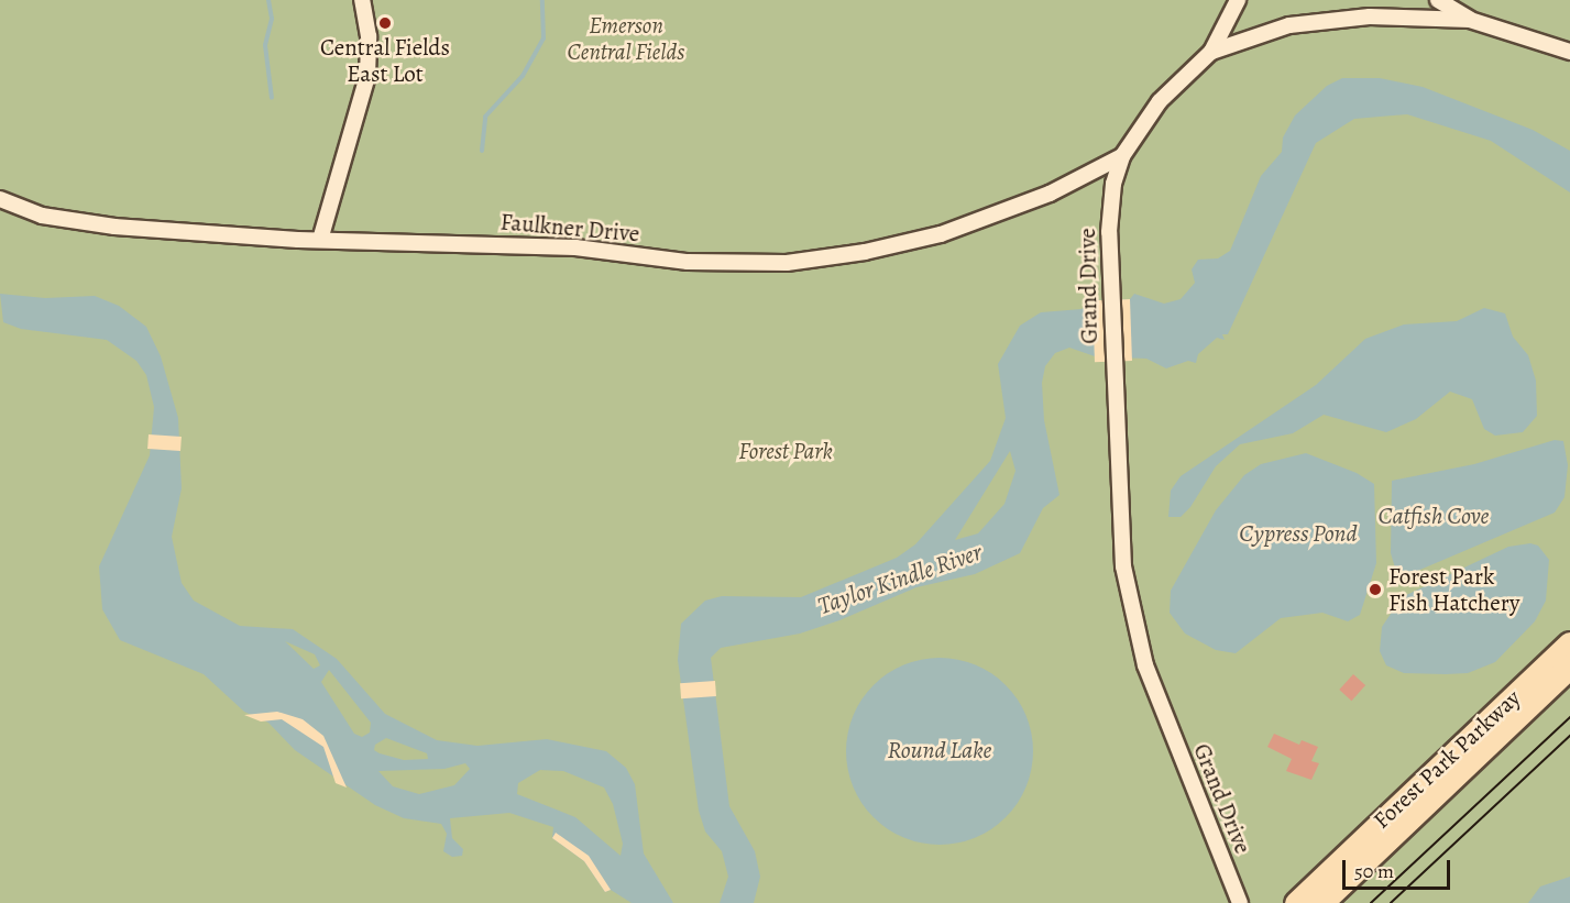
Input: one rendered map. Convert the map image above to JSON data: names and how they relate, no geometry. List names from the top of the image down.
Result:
{
  "streets": {
    "main road": ["Forest Park Parkway"],
    "street": ["Faulkner Drive", "Grand Drive"]
  },
  "crossings": [
    ["Faulkner Drive", "Grand Drive"]
  ],
  "water": [
    "Catfish Cove",
    "Cypress Pond",
    "Taylor Kindle River",
    "Round Lake"
  ],
  "parks": ["Emerson Central Fields", "Forest Park"],
  "places": ["Central Fields East Lot", "Forest Park Fish Hatchery"],
  "scale_bar": "50 m"
}
